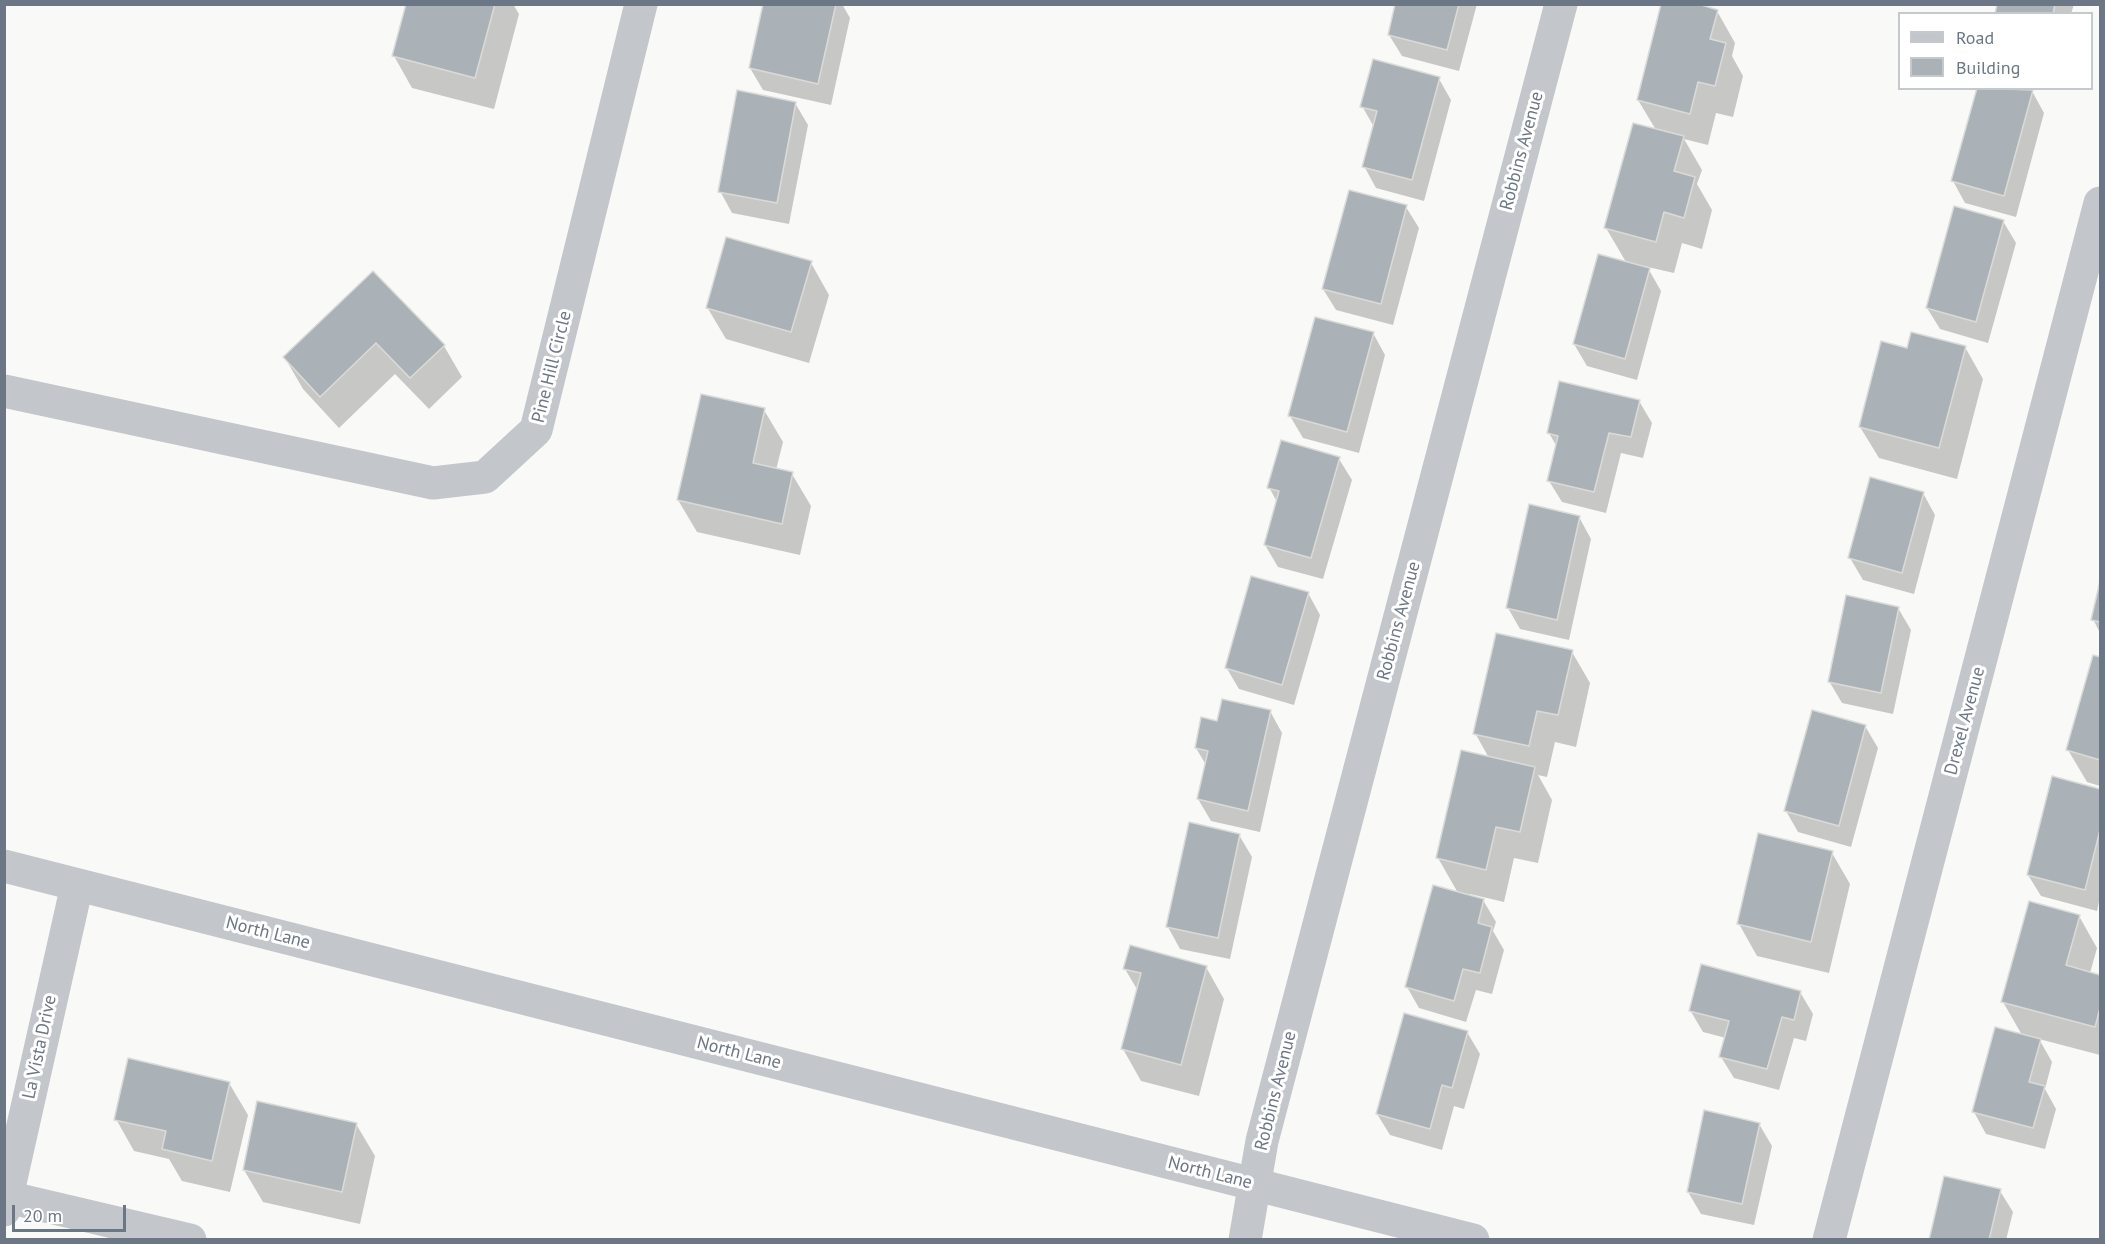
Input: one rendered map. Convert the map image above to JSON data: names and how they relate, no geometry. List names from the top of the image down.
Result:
{
  "streets": {
    "street": [
      "Robbins Avenue",
      "Pine Hill Circle",
      "Drexel Avenue",
      "North Lane",
      "La Vista Drive"
    ]
  },
  "crossings": [
    ["Robbins Avenue", "North Lane"],
    ["North Lane", "La Vista Drive"]
  ],
  "legend": ["Road", "Building"],
  "scale_bar": "20 m"
}
